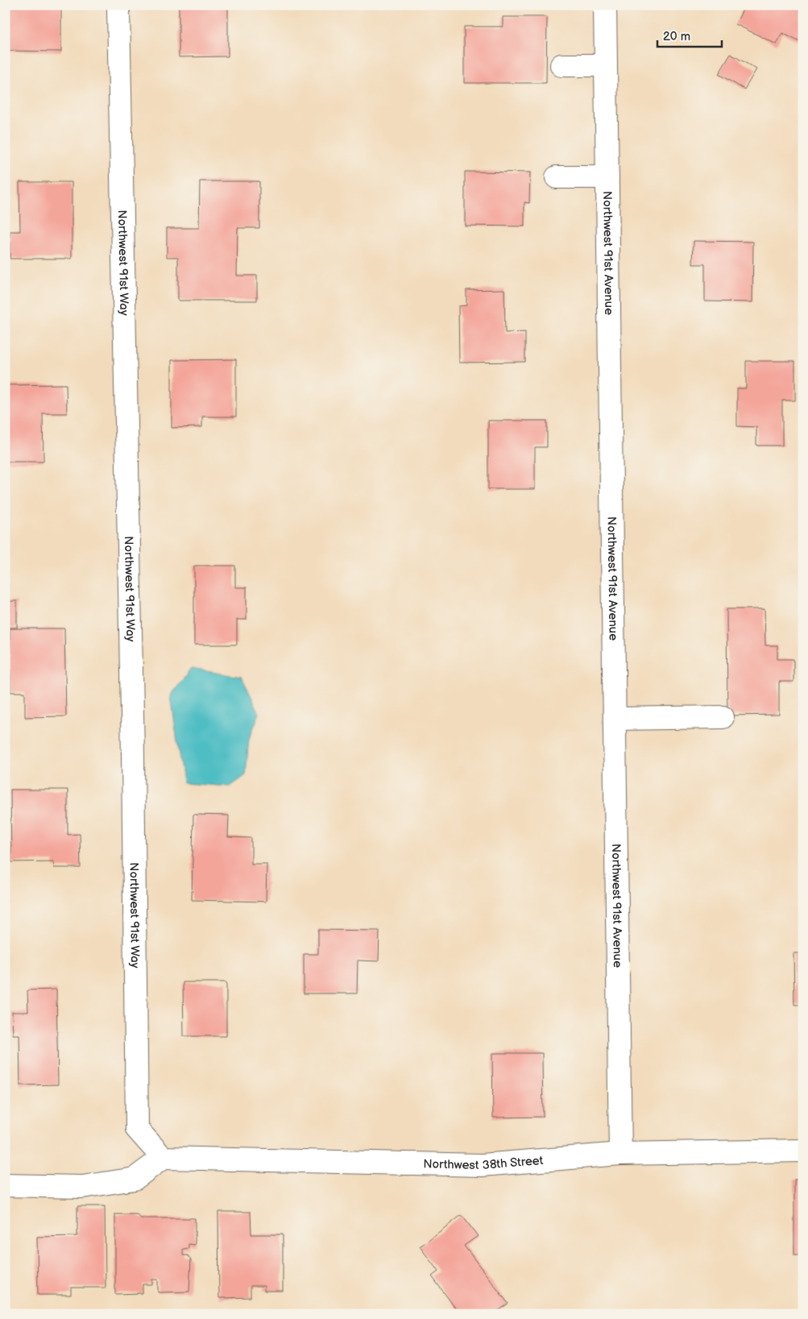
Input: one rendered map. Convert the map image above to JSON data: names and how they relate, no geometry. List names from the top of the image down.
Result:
{
  "streets": {
    "street": ["Northwest 91st Avenue", "Northwest 91st Way", "Northwest 38th Street"]
  },
  "crossings": [
    ["Northwest 91st Avenue", "Northwest 38th Street"],
    ["Northwest 91st Way", "Northwest 38th Street"]
  ],
  "scale_bar": "20 m"
}
